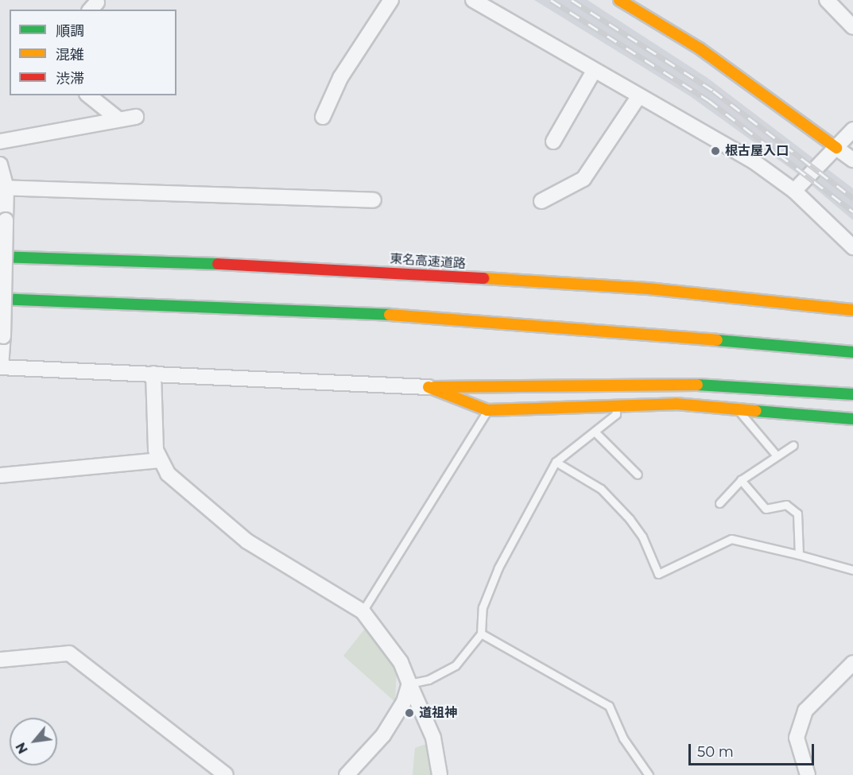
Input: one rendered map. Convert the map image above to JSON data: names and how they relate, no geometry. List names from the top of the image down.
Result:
{
  "streets": {
    "main road": ["東名高速道路"]
  },
  "places": ["根古屋入口", "道祖神"],
  "legend": ["順調", "混雑", "渋滞"],
  "scale_bar": "50 m",
  "north": "bottom left"
}
